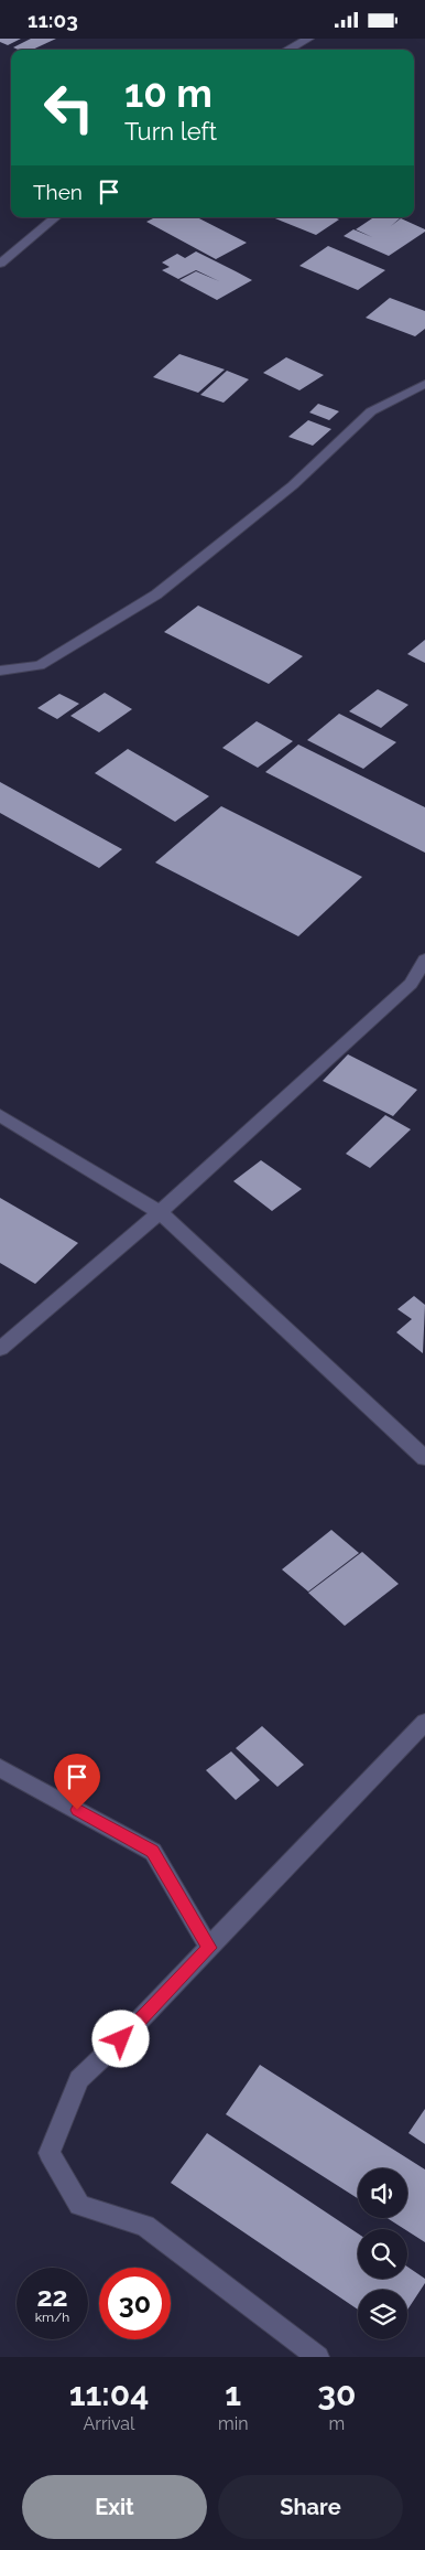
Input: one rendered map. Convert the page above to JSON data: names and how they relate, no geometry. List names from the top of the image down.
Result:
{
  "page": {
    "status": "11:03",
    "turn": ["10 m", "Turn left"],
    "then": "Then",
    "speed": "22 km/h",
    "limit": "30",
    "eta": [
      "11:04",
      "Arrival",
      "1",
      "min",
      "30",
      "m"
    ],
    "buttons": ["Exit", "Share"]
  }
}
